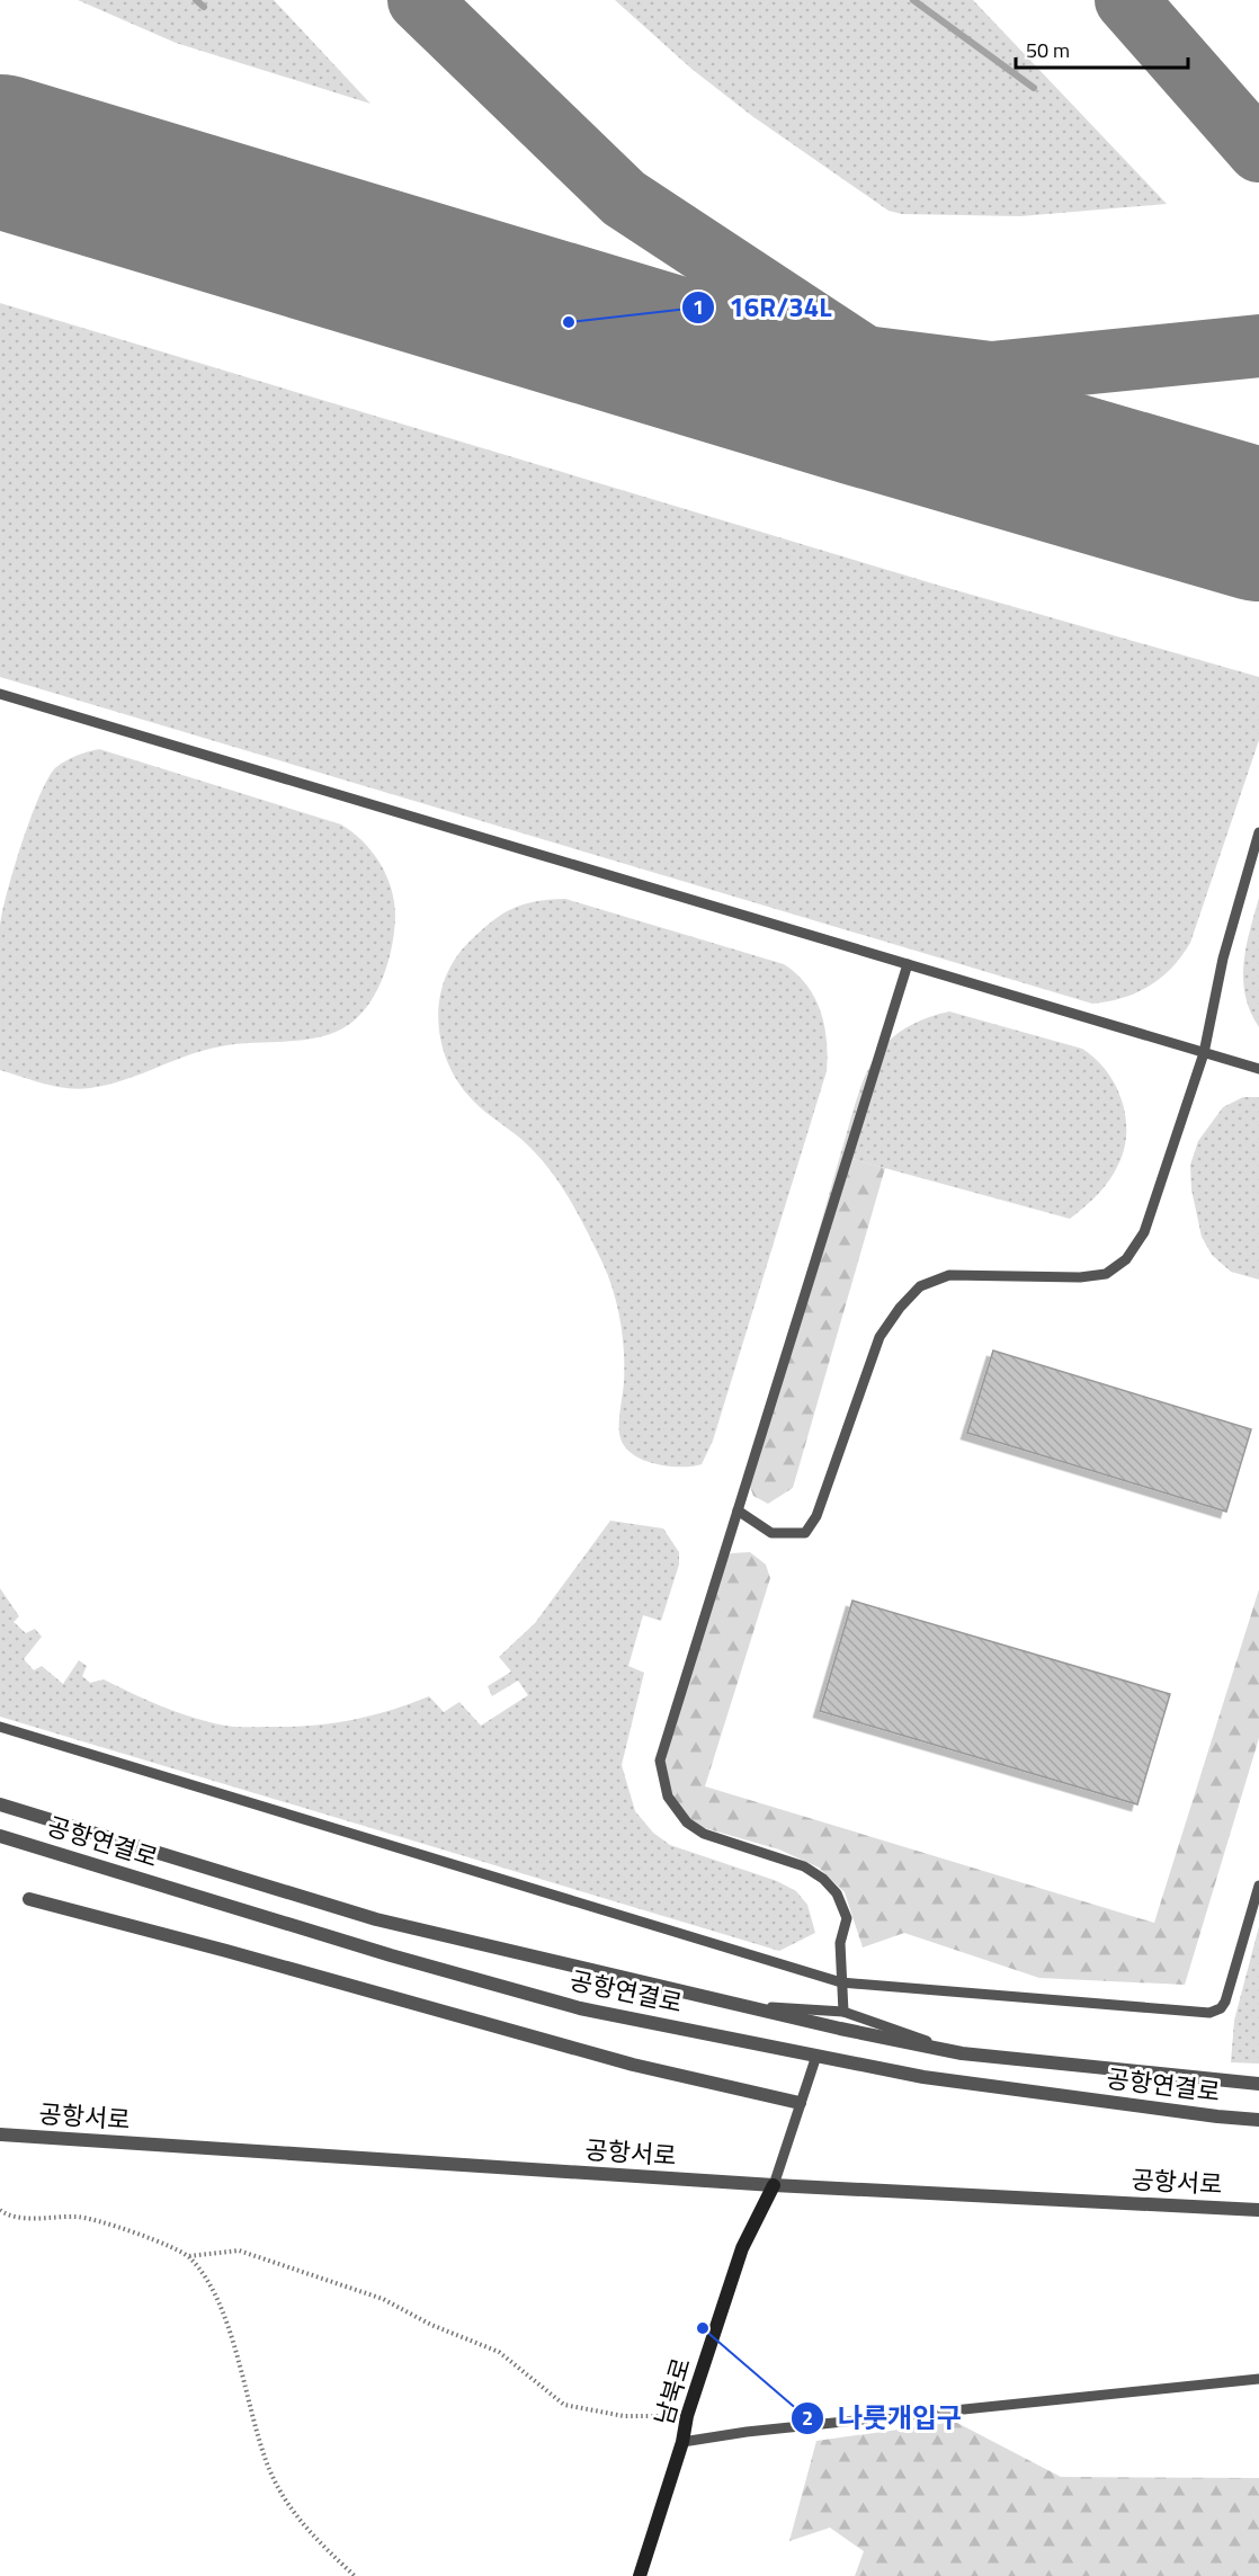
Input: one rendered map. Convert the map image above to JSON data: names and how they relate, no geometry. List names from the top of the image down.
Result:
{
  "streets": {
    "main road": ["남북로"],
    "street": ["공항연결로", "공항서로"]
  },
  "crossings": [
    ["공항서로", "남북로"]
  ],
  "places": ["16R/34L", "나룻개입구"],
  "scale_bar": "50 m"
}
